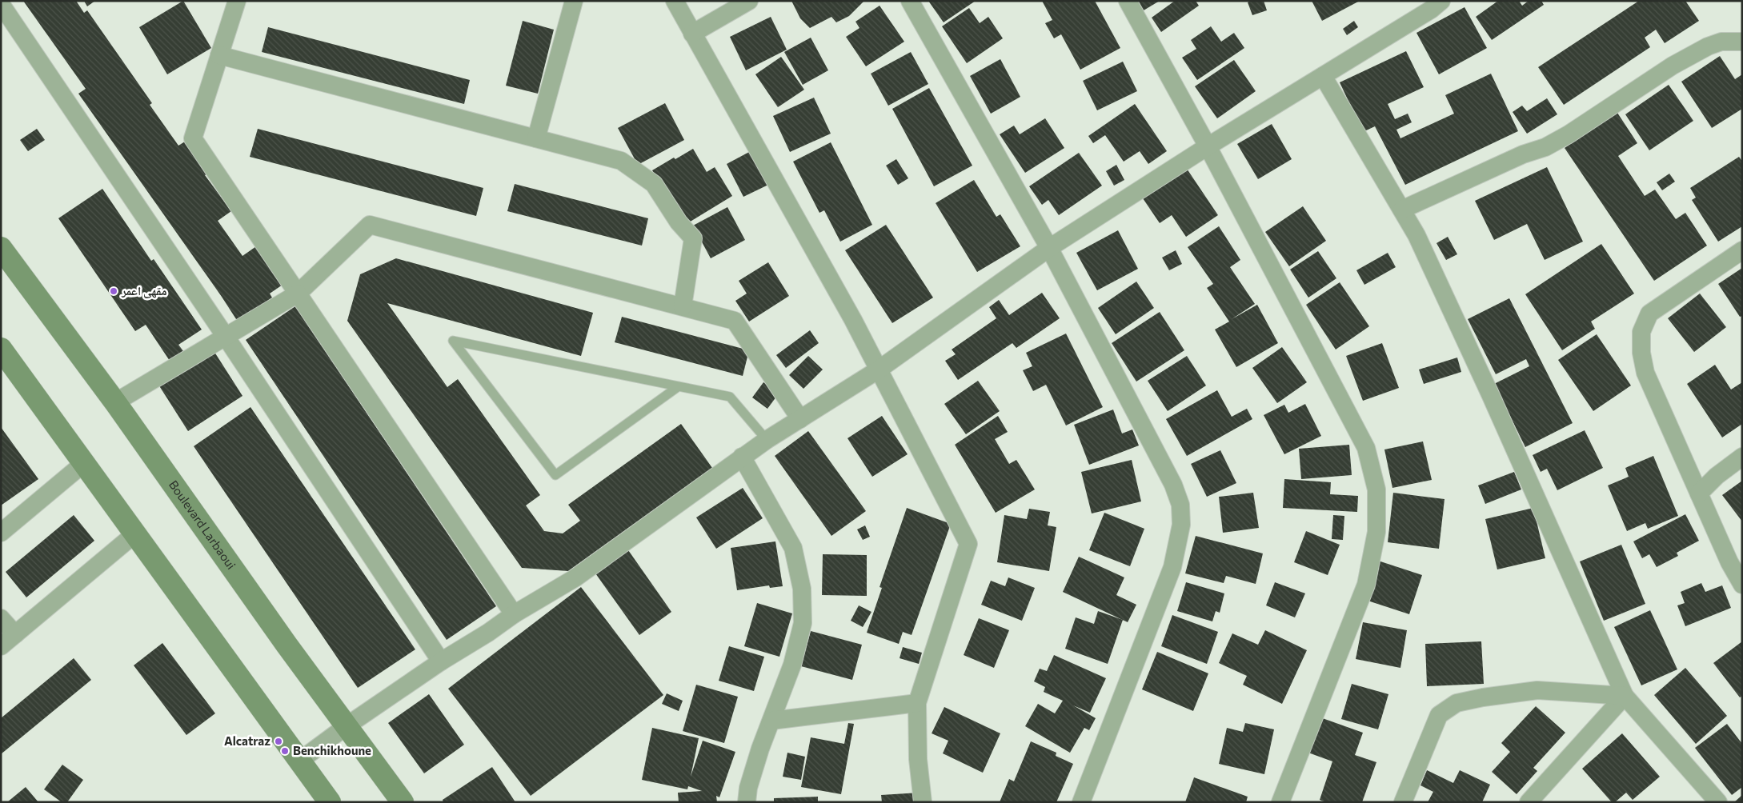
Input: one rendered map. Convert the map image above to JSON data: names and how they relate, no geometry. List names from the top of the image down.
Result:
{
  "streets": {
    "main road": ["Boulevard Larbaoui"]
  },
  "places": ["مقهى اعمر", "Alcatraz", "Benchikhoune"]
}
